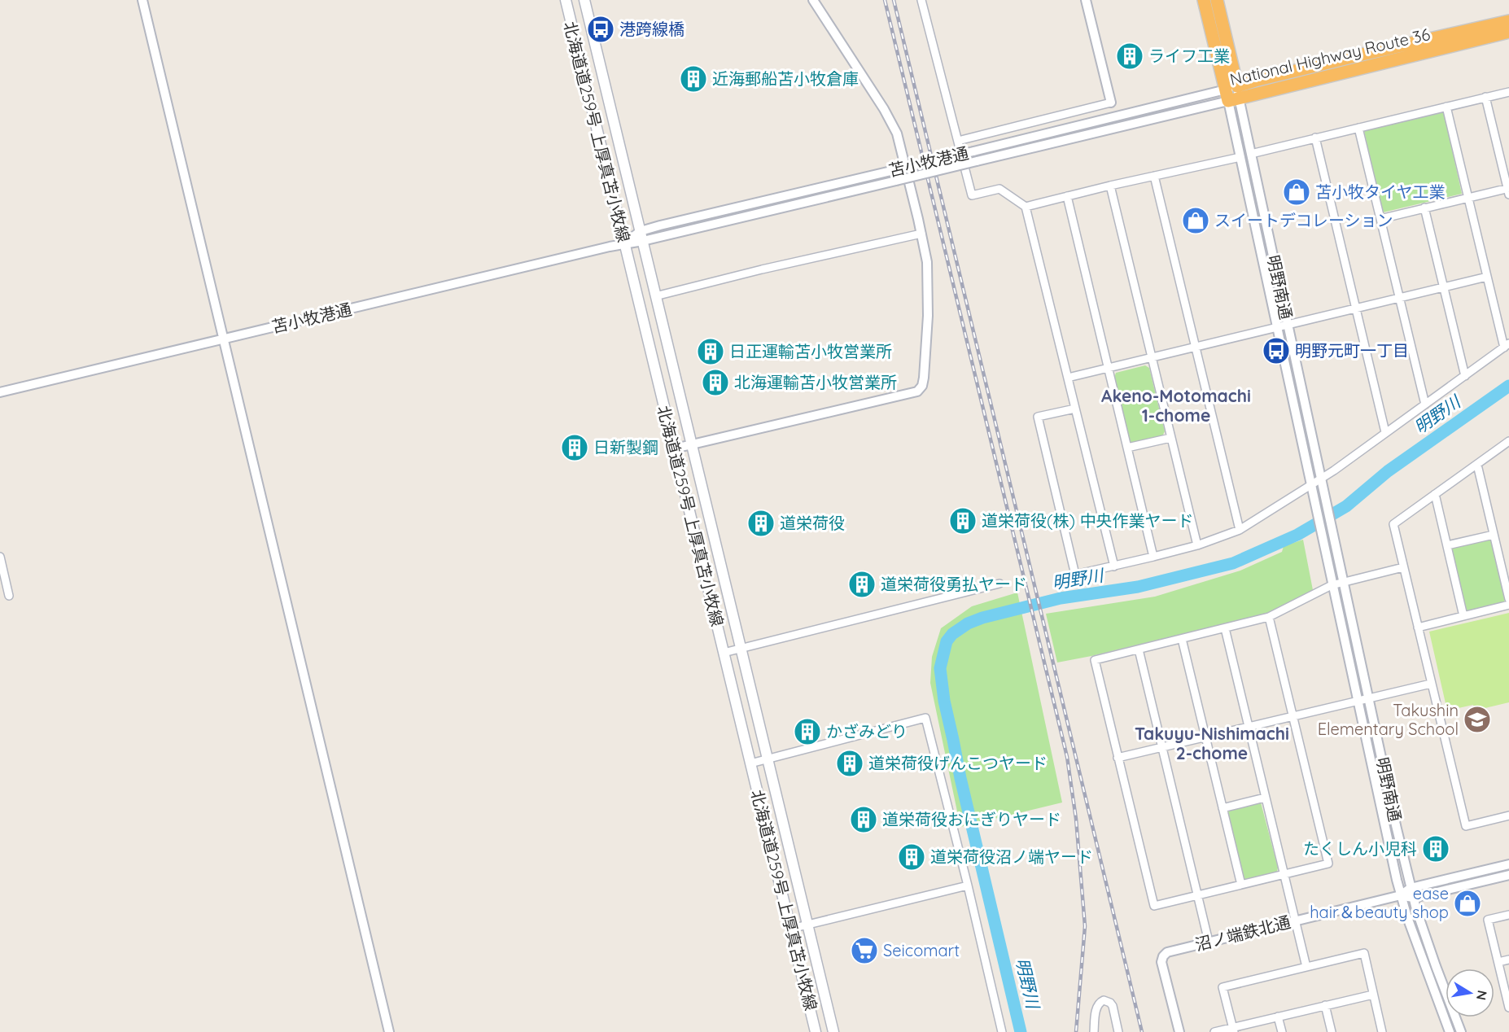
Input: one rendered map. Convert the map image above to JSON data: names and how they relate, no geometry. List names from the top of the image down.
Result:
{
  "streets": {
    "highway": ["National Highway Route 36"],
    "main road": ["北海道道259号 上厚真苫小牧線"],
    "street": ["苫小牧港通", "明野南通", "沼ノ端鉄北通"]
  },
  "crossings": [
    ["National Highway Route 36", "苫小牧港通"],
    ["National Highway Route 36", "明野南通"],
    ["北海道道259号 上厚真苫小牧線", "苫小牧港通"],
    ["苫小牧港通", "明野南通"],
    ["明野南通", "沼ノ端鉄北通"]
  ],
  "districts": ["Akeno-Motomachi 1-chome", "Takuyu-Nishimachi 2-chome"],
  "water": ["明野川"],
  "places": {
    "bus stop": ["港跨線橋", "明野元町一丁目"],
    "building": [
      "ライフ工業",
      "近海郵船苫小牧倉庫",
      "日正運輸苫小牧営業所",
      "北海運輸苫小牧営業所",
      "日新製鋼",
      "道栄荷役(株) 中央作業ヤード",
      "道栄荷役",
      "道栄荷役勇払ヤード",
      "かざみどり",
      "道栄荷役げんこつヤード",
      "道栄荷役おにぎりヤード",
      "たくしん小児科",
      "道栄荷役沼ノ端ヤード"
    ],
    "shop": ["苫小牧タイヤ工業", "スイートデコレーション", "ease hair＆beauty shop"],
    "school or university": ["Takushin Elementary School"],
    "supermarket": ["Seicomart"]
  },
  "north": "right"
}
